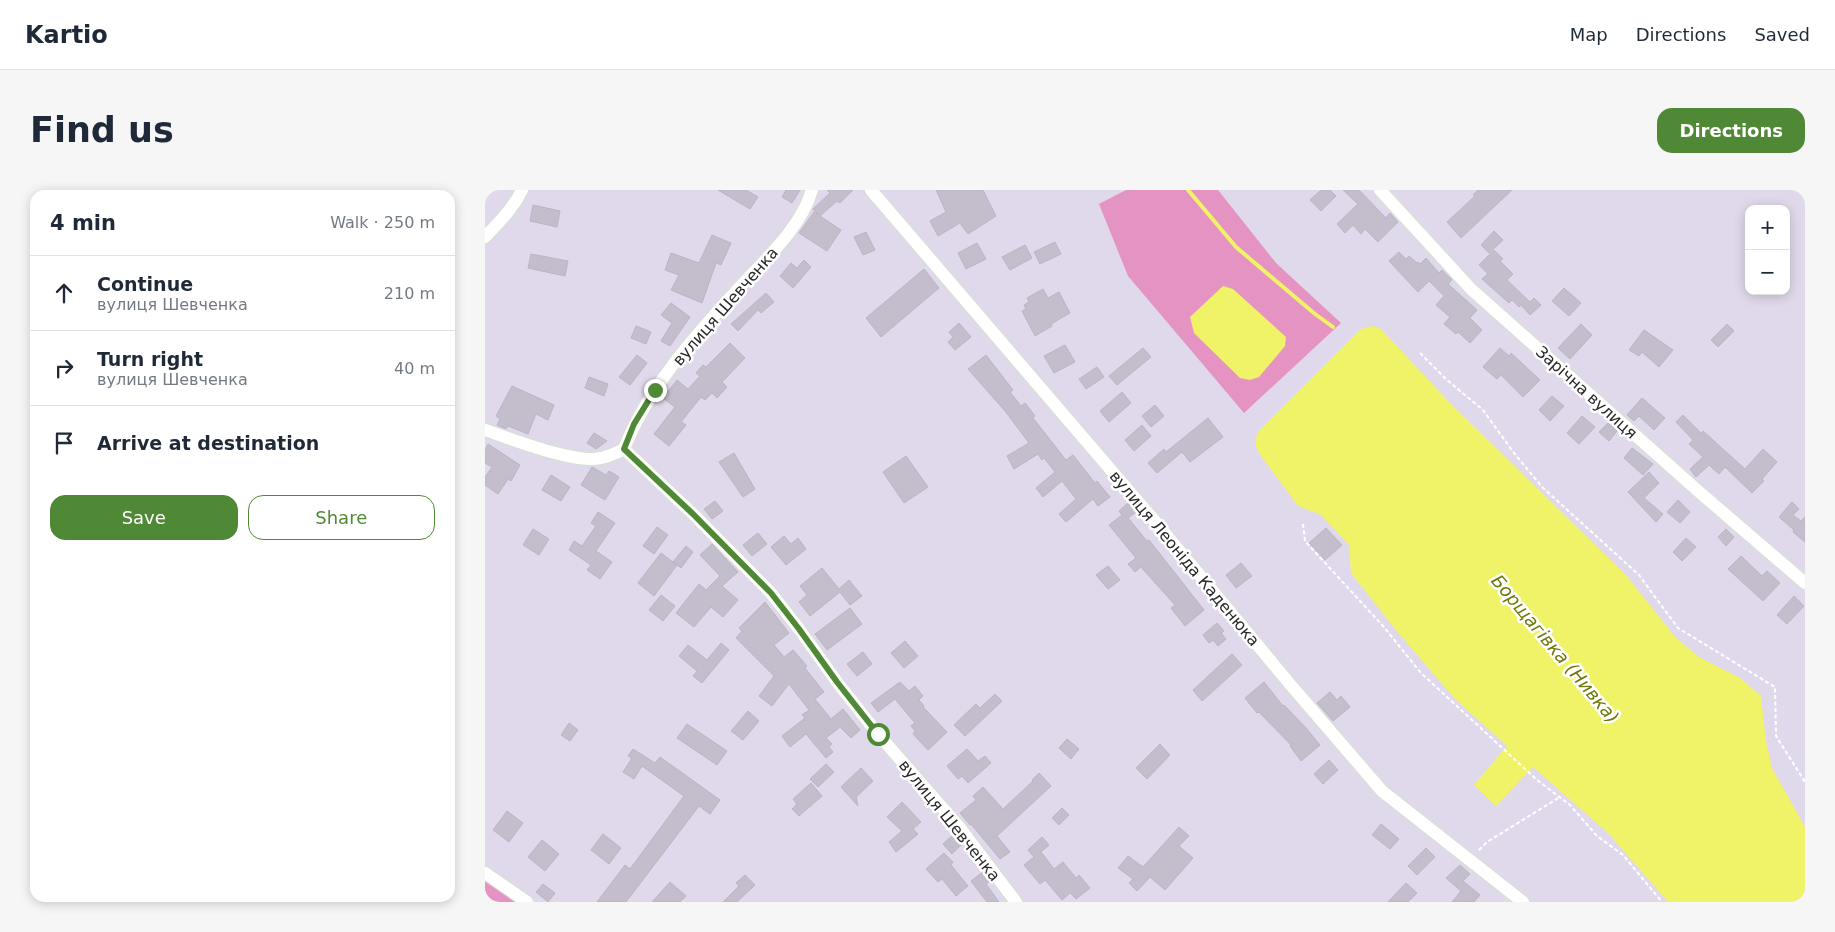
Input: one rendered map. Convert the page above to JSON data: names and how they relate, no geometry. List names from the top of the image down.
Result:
{
  "streets": {
    "street": ["вулиця Шевченка", "Зарічна вулиця", "вулиця Леоніда Каденюка"]
  },
  "water": ["Борщагівка (Нивка)"],
  "page": {
    "header": "Kartio",
    "nav": ["Map", "Directions", "Saved"],
    "buttons": [
      "Directions",
      ["Save", "Share"]
    ],
    "title": "Find us",
    "heading": ["4 min", "Walk · 250 m"],
    "map_buttons": ["+", "−"],
    "list": [
      ["Continue", "вулиця Шевченка", "210 m"],
      ["Turn right", "вулиця Шевченка", "40 m"],
      "Arrive at destination"
    ]
  }
}
